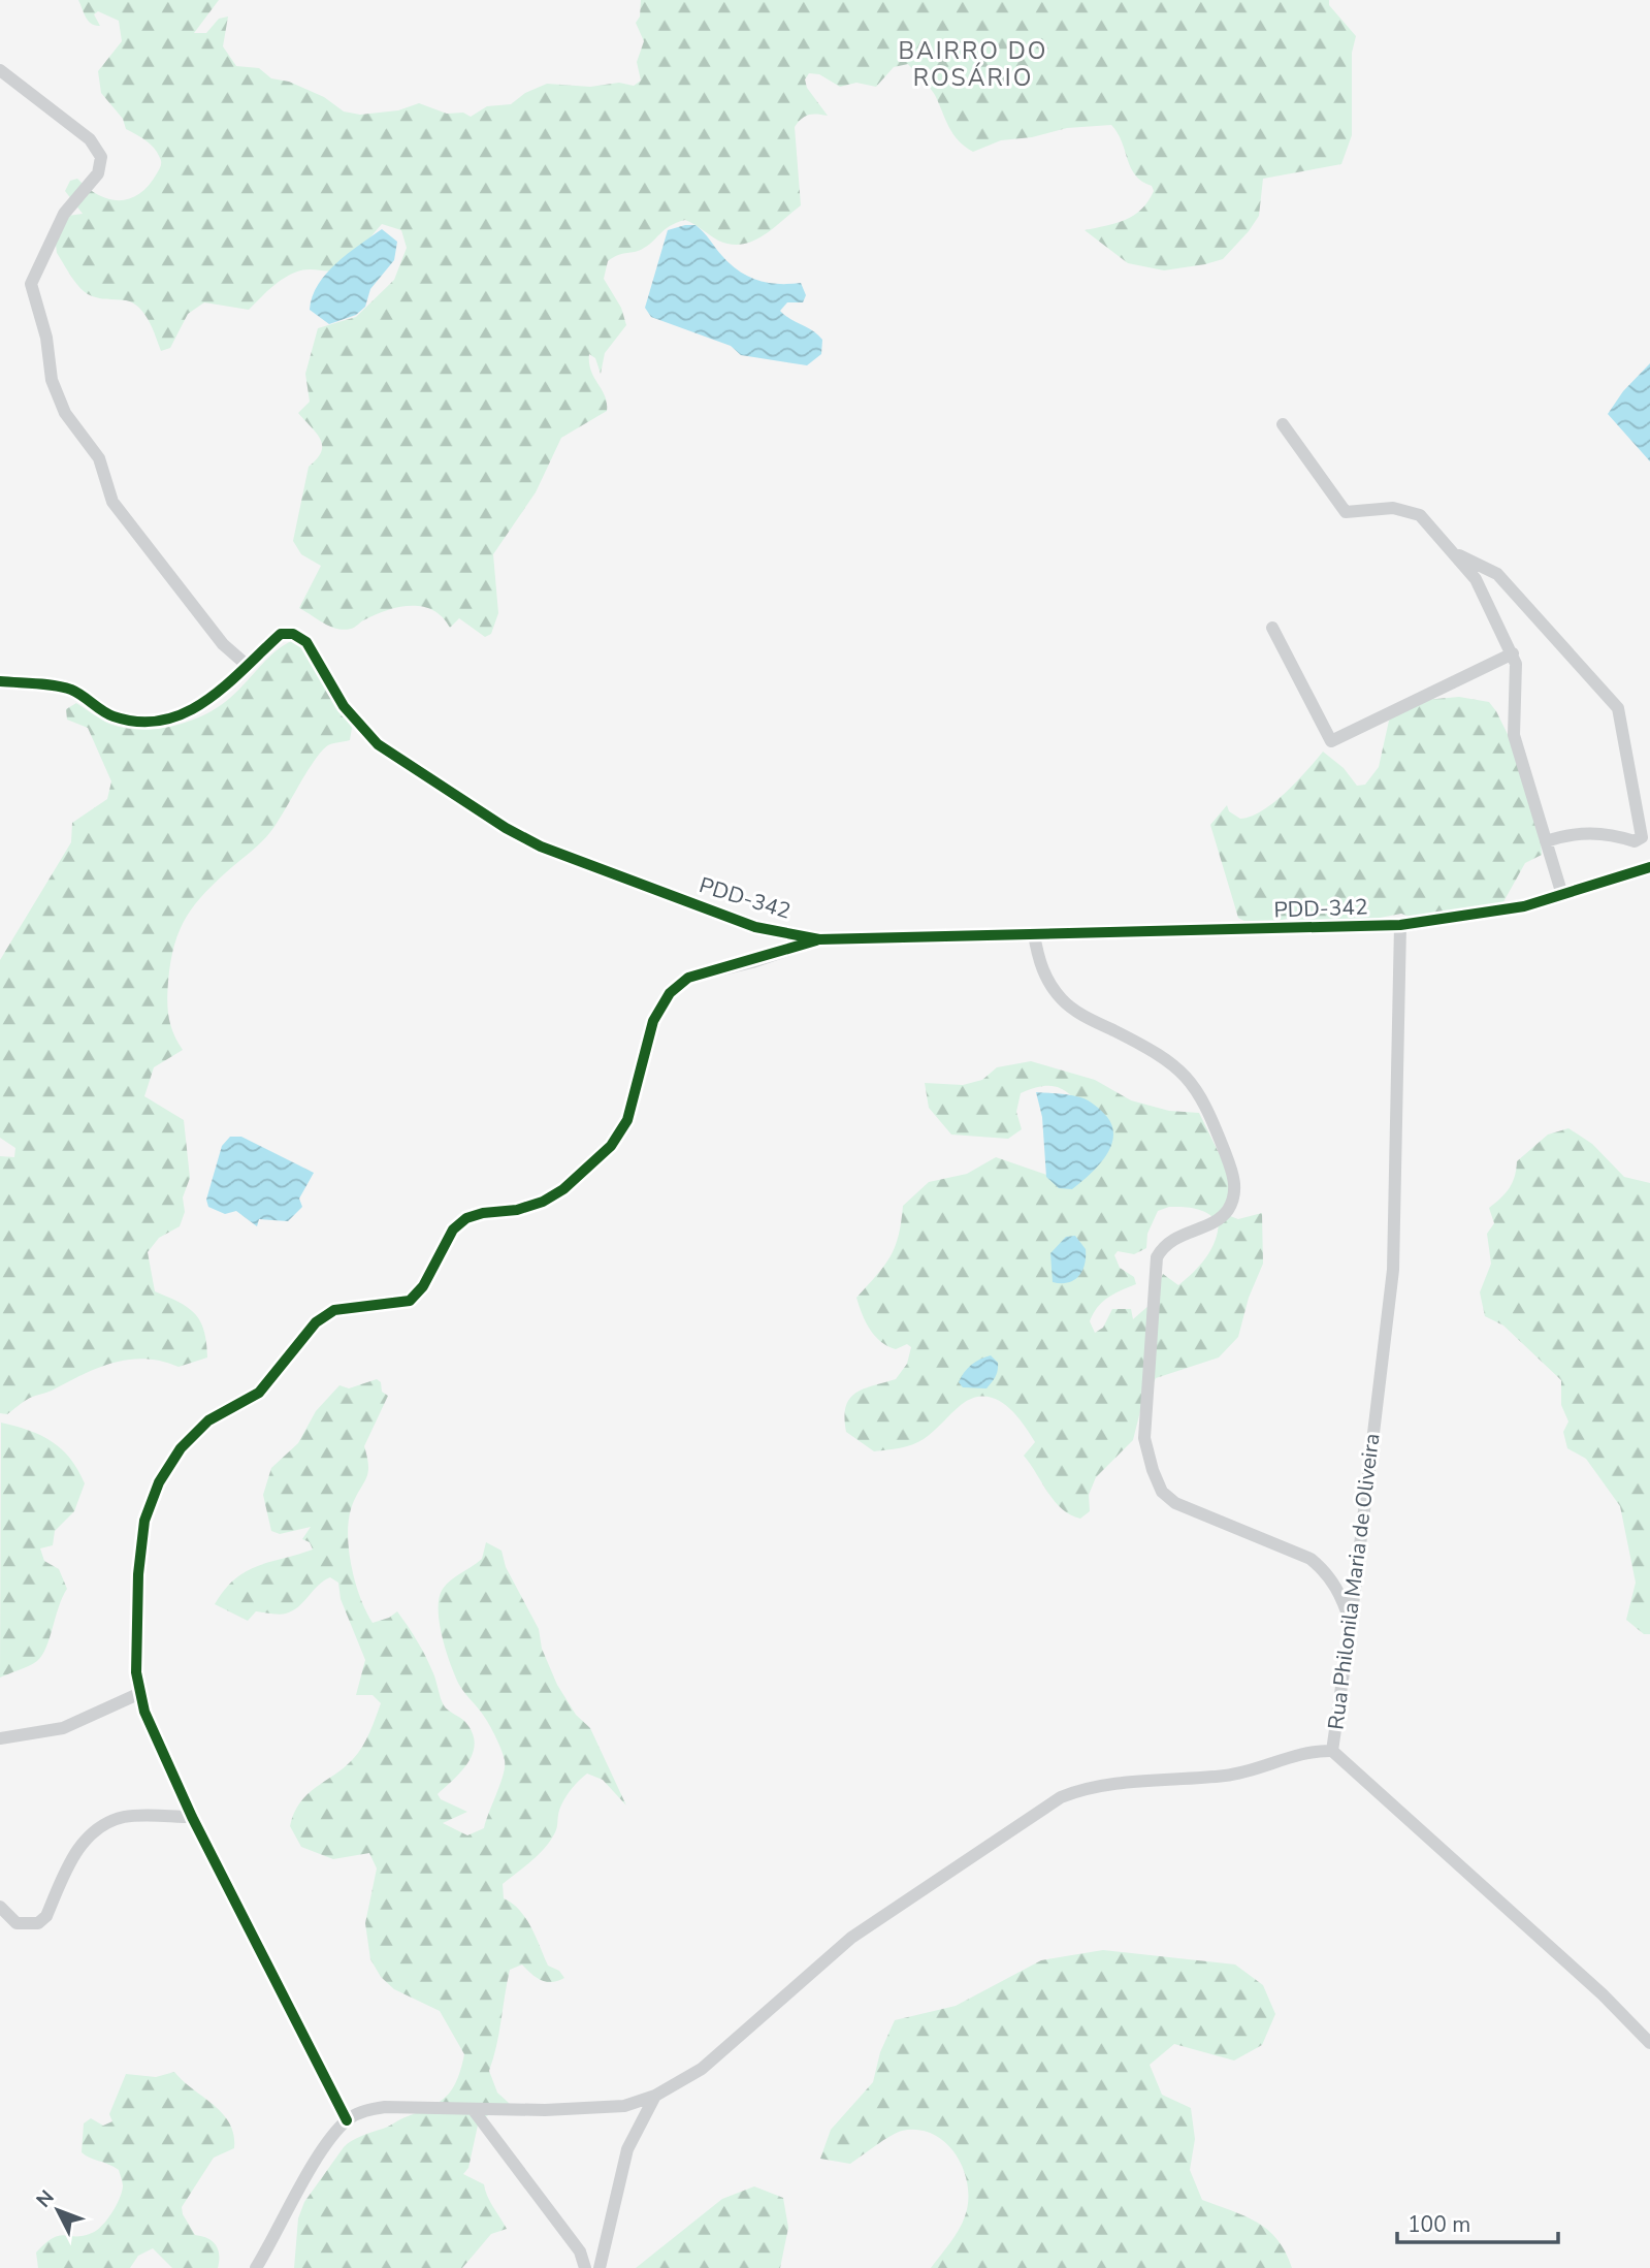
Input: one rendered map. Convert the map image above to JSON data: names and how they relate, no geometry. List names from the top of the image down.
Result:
{
  "streets": {
    "street": ["PDD-342", "Rua Philonila Maria de Oliveira"]
  },
  "crossings": [
    ["PDD-342", "Rua Philonila Maria de Oliveira"]
  ],
  "districts": ["BAIRRO DO ROSÁRIO"],
  "scale_bar": "100 m",
  "north": "top left"
}
